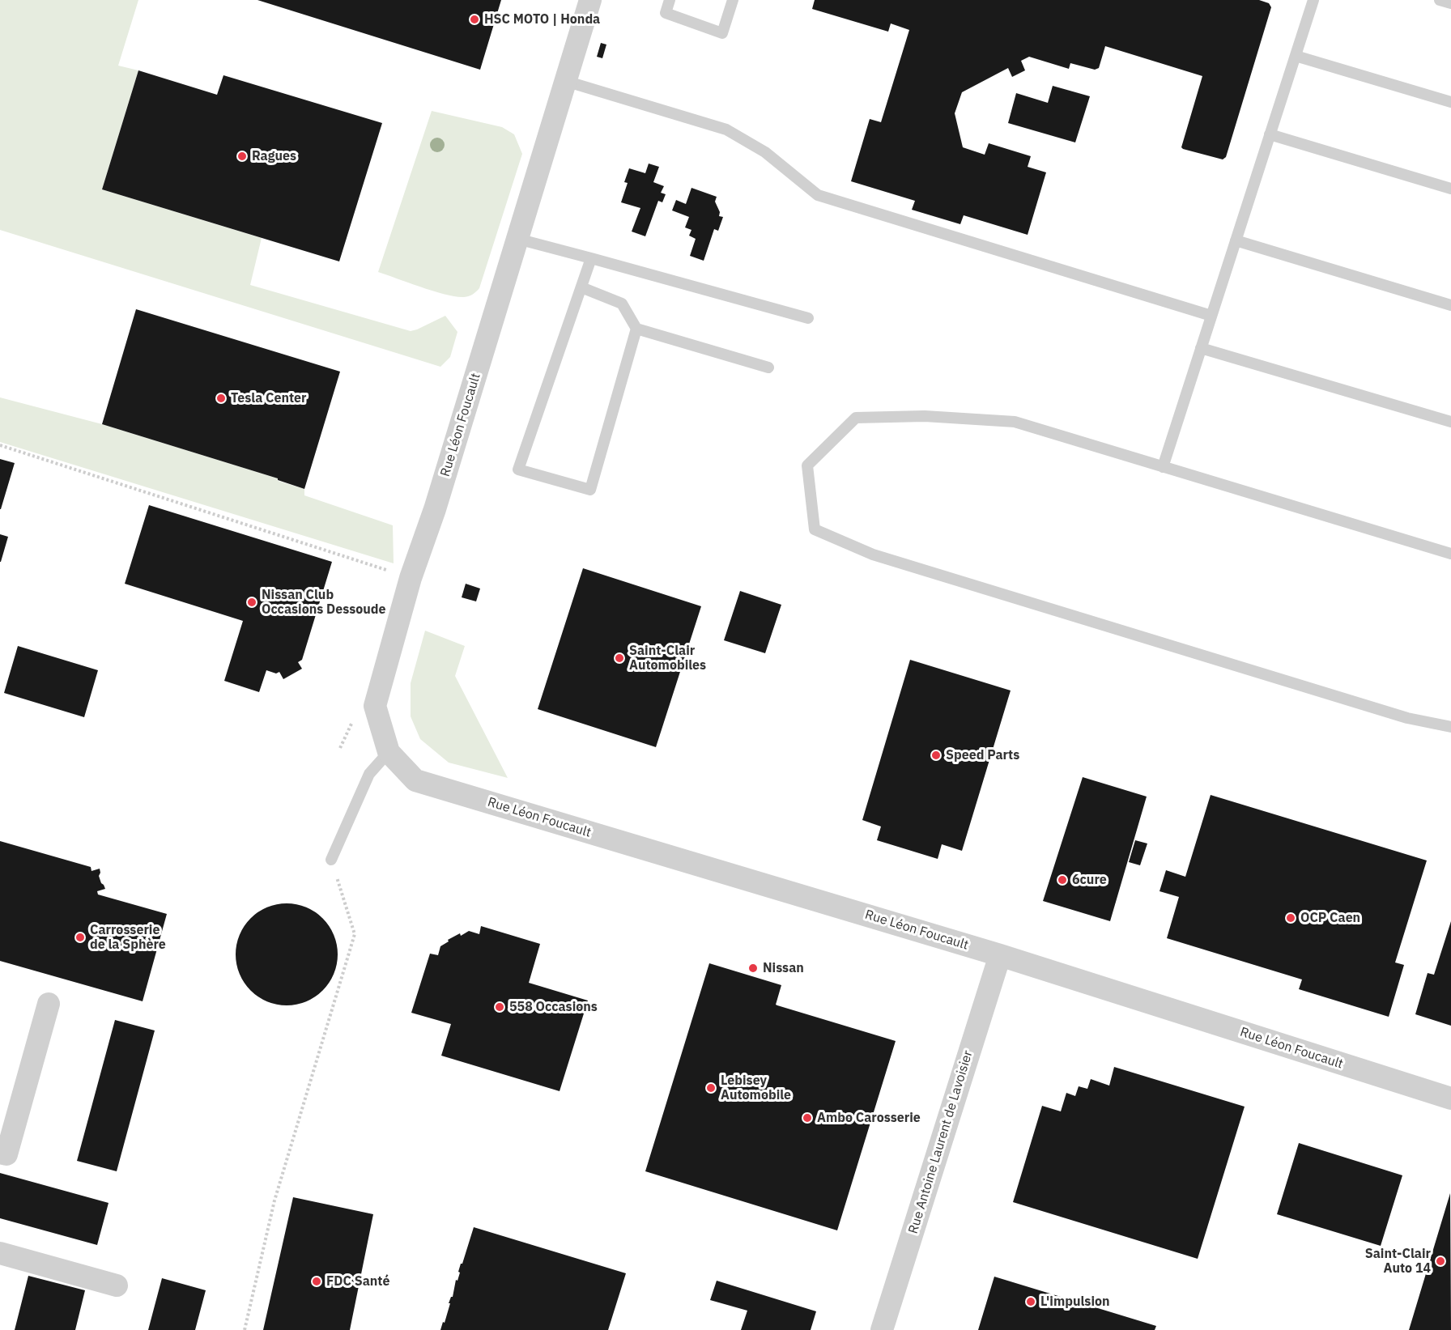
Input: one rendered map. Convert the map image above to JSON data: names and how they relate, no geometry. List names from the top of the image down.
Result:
{
  "streets": {
    "street": ["Rue Léon Foucault", "Rue Antoine Laurent de Lavoisier"]
  },
  "crossings": [
    ["Rue Léon Foucault", "Rue Antoine Laurent de Lavoisier"]
  ],
  "places": [
    "HSC MOTO | Honda",
    "Ragues",
    "Tesla Center",
    "Nissan Club Occasions Dessoude",
    "Saint-Clair Automobiles",
    "Speed Parts",
    "6cure",
    "OCP Caen",
    "Carrosserie de la Sphère",
    "Nissan",
    "558 Occasions",
    "Lebisey Automobile",
    "Ambo Carosserie",
    "Saint-Clair Auto 14",
    "FDC Santé",
    "L'impulsion"
  ]
}
